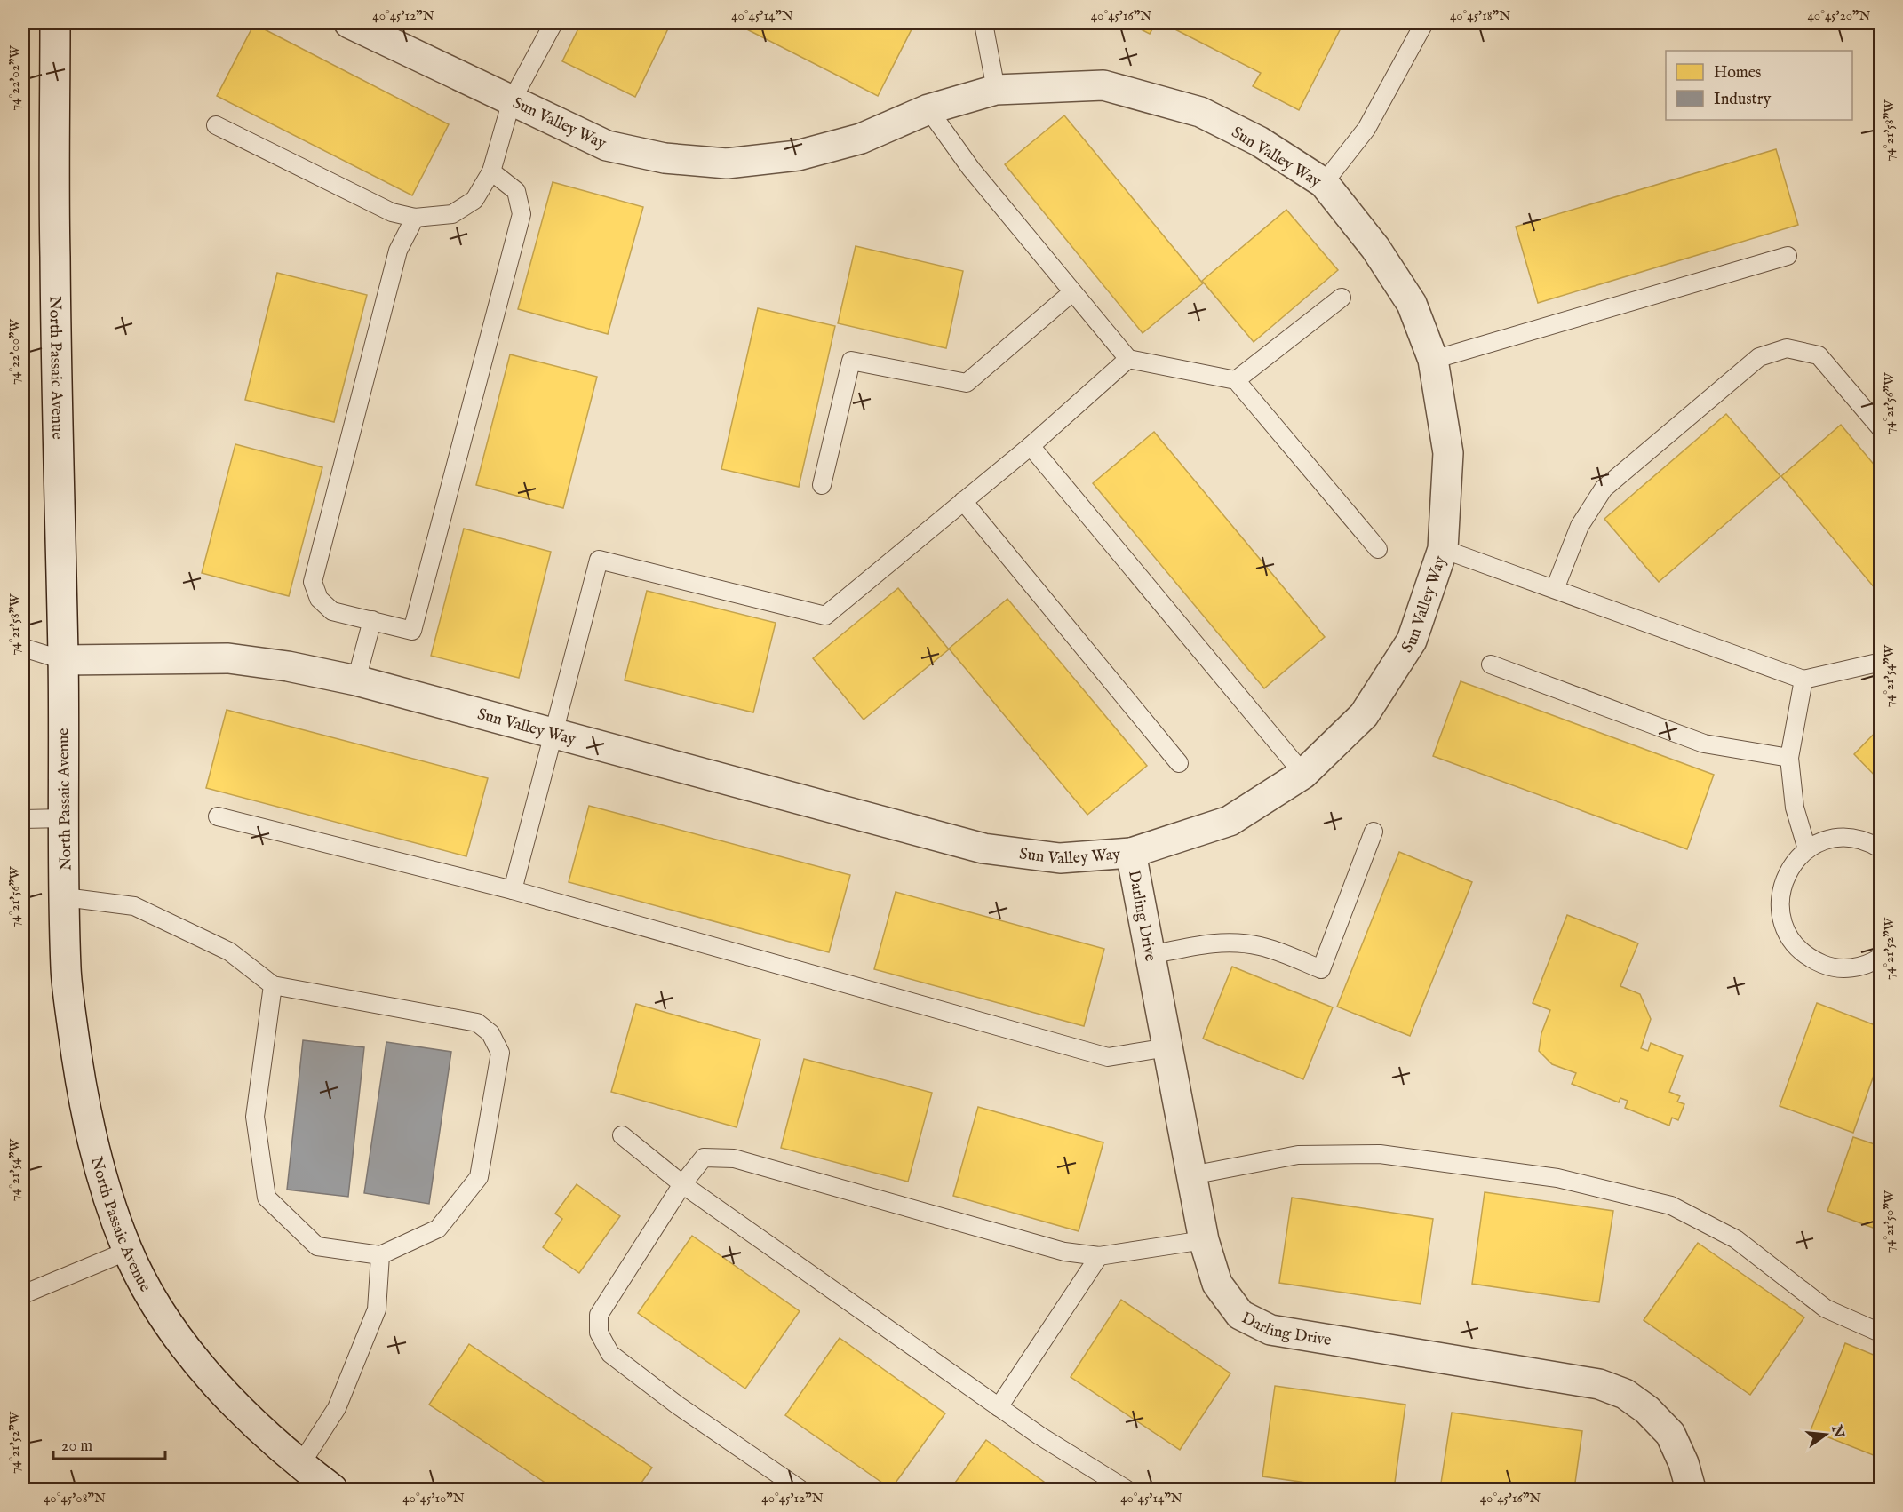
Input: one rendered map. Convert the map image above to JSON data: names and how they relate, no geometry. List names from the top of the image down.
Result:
{
  "streets": {
    "street": ["Sun Valley Way", "North Passaic Avenue", "Darling Drive"]
  },
  "crossings": [
    ["Sun Valley Way", "North Passaic Avenue"],
    ["Sun Valley Way", "Darling Drive"]
  ],
  "legend": ["Homes", "Industry"],
  "scale_bar": "20 m",
  "north": "right",
  "coordinates": [
    "40°45'12\"N",
    "40°45'14\"N",
    "40°45'16\"N",
    "40°45'18\"N",
    "40°45'20\"N",
    "74°22'02\"W",
    "74°21'58\"W",
    "74°22'00\"W",
    "74°21'56\"W",
    "74°21'54\"W",
    "74°21'52\"W",
    "74°21'50\"W",
    "40°45'08\"N",
    "40°45'10\"N"
  ]
}
